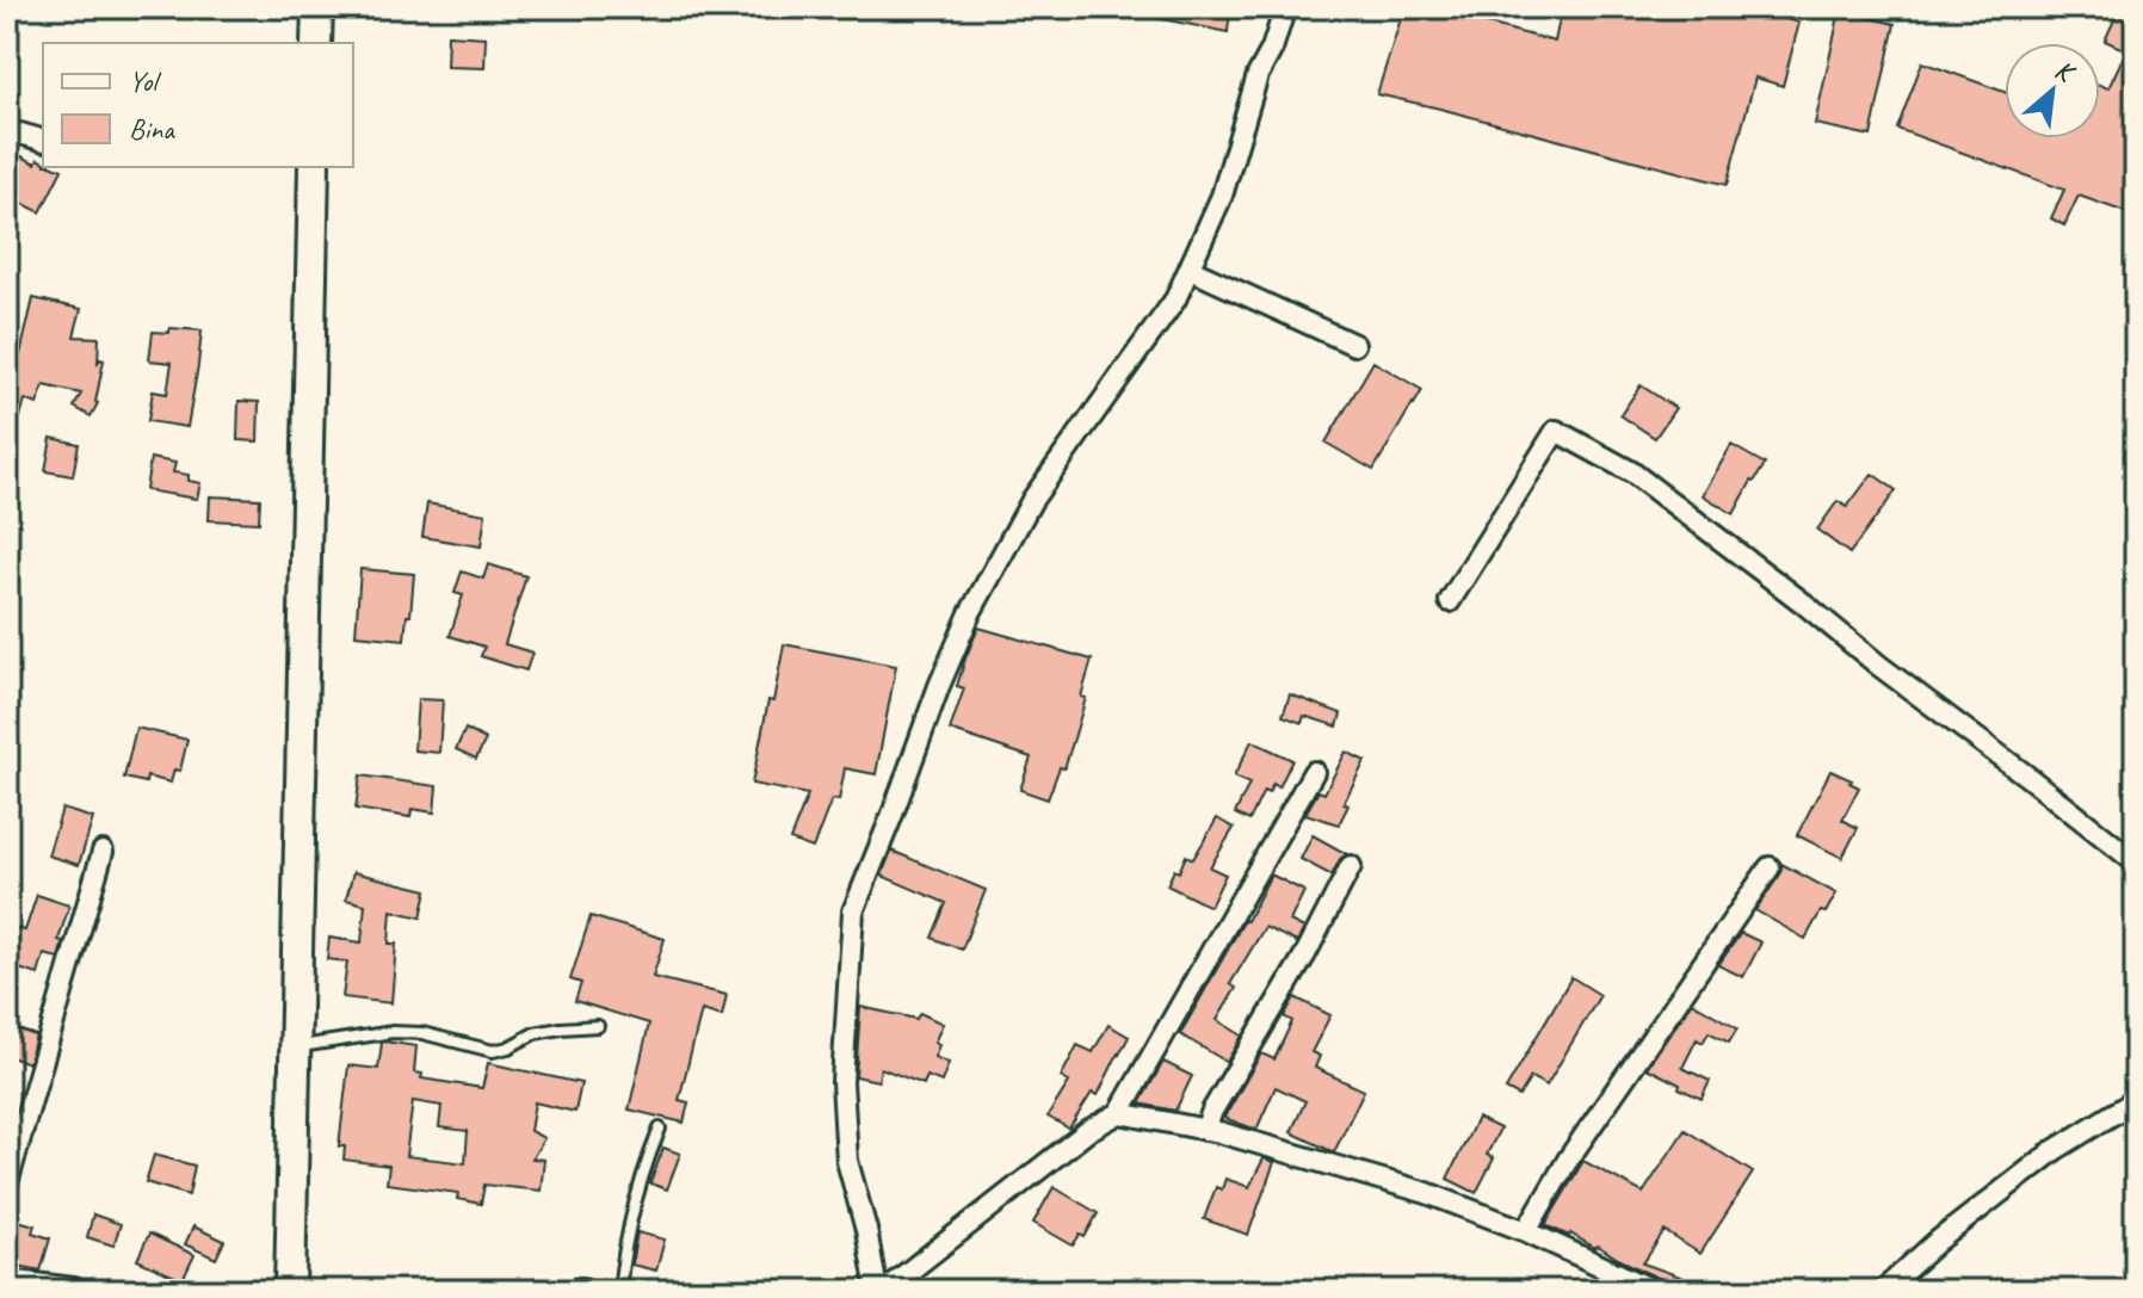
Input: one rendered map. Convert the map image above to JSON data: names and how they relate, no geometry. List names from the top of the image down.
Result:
{
  "legend": ["Yol", "Bina"],
  "north": "top right"
}
